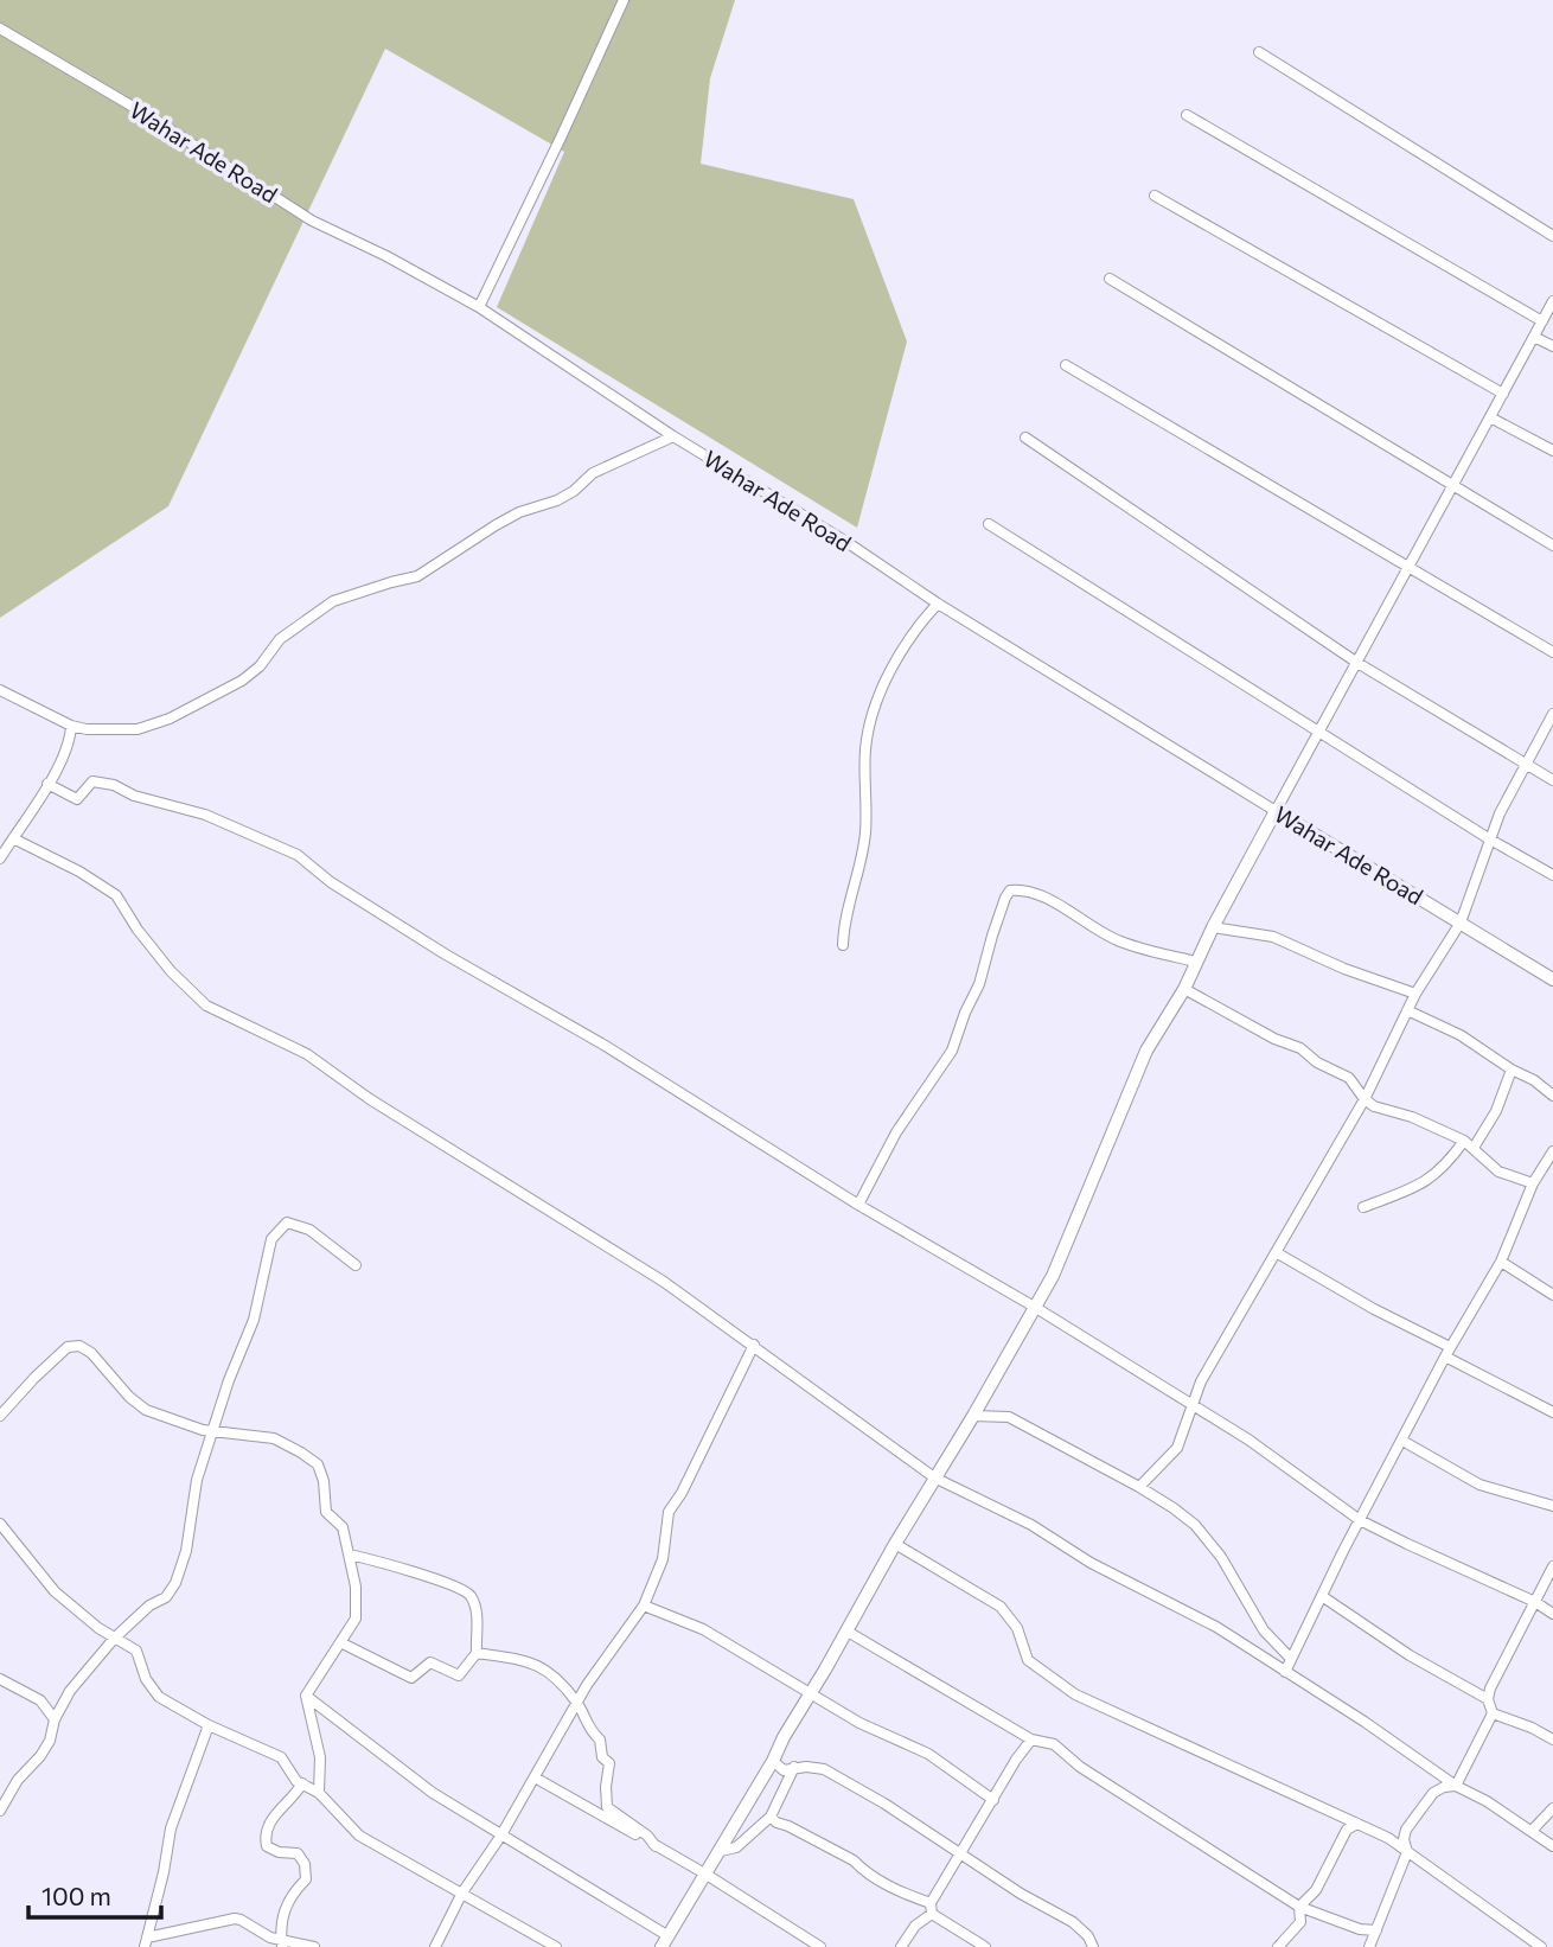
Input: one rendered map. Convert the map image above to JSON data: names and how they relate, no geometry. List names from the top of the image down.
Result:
{
  "streets": {
    "street": ["Wahar Ade Road"]
  },
  "scale_bar": "100 m"
}
